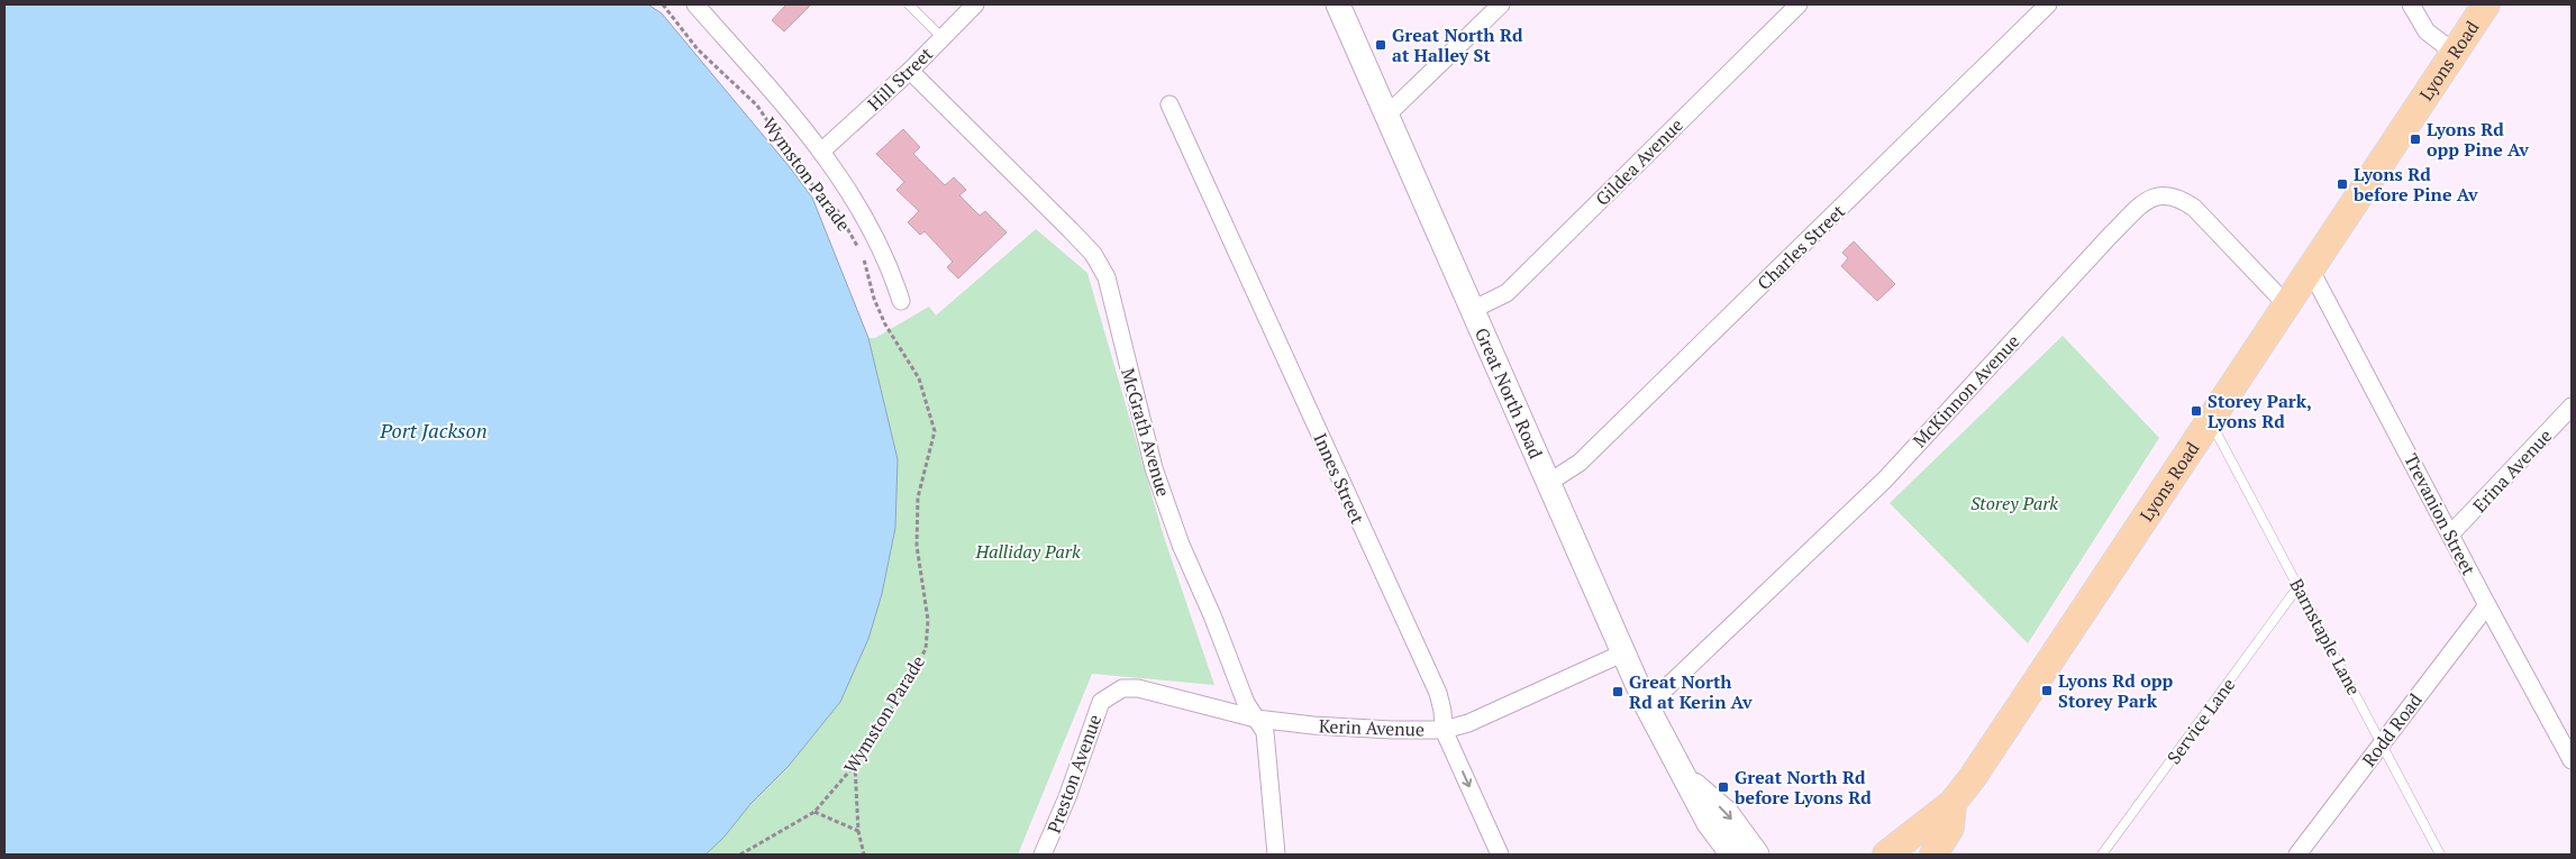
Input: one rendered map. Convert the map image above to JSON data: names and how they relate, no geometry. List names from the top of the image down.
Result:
{
  "streets": {
    "main road": ["Lyons Road", "Great North Road"],
    "street": [
      "Hill Street",
      "Gildea Avenue",
      "Wymston Parade",
      "Charles Street",
      "McKinnon Avenue",
      "McGrath Avenue",
      "Erina Avenue",
      "Innes Street",
      "Trevanion Street",
      "Kerin Avenue",
      "Rodd Road",
      "Preston Avenue"
    ],
    "lane": ["Barnstaple Lane", "Service Lane"]
  },
  "crossings": [
    ["Lyons Road", "McKinnon Avenue"],
    ["Lyons Road", "Trevanion Street"],
    ["Lyons Road", "Barnstaple Lane"],
    ["Hill Street", "Wymston Parade"],
    ["Hill Street", "McGrath Avenue"],
    ["Gildea Avenue", "Great North Road"],
    ["Charles Street", "Great North Road"],
    ["McKinnon Avenue", "Great North Road"],
    ["Great North Road", "Kerin Avenue"],
    ["McGrath Avenue", "Kerin Avenue"],
    ["Erina Avenue", "Trevanion Street"],
    ["Innes Street", "Kerin Avenue"],
    ["Trevanion Street", "Rodd Road"],
    ["Barnstaple Lane", "Service Lane"],
    ["Barnstaple Lane", "Rodd Road"],
    ["Kerin Avenue", "Preston Avenue"]
  ],
  "water": ["Port Jackson"],
  "parks": ["Storey Park", "Halliday Park"],
  "places": {
    "transit": [
      "Great North Rd at Halley St",
      "Lyons Rd opp Pine Av",
      "Lyons Rd before Pine Av",
      "Storey Park, Lyons Rd",
      "Lyons Rd opp Storey Park",
      "Great North Rd at Kerin Av",
      "Great North Rd before Lyons Rd"
    ]
  }
}
